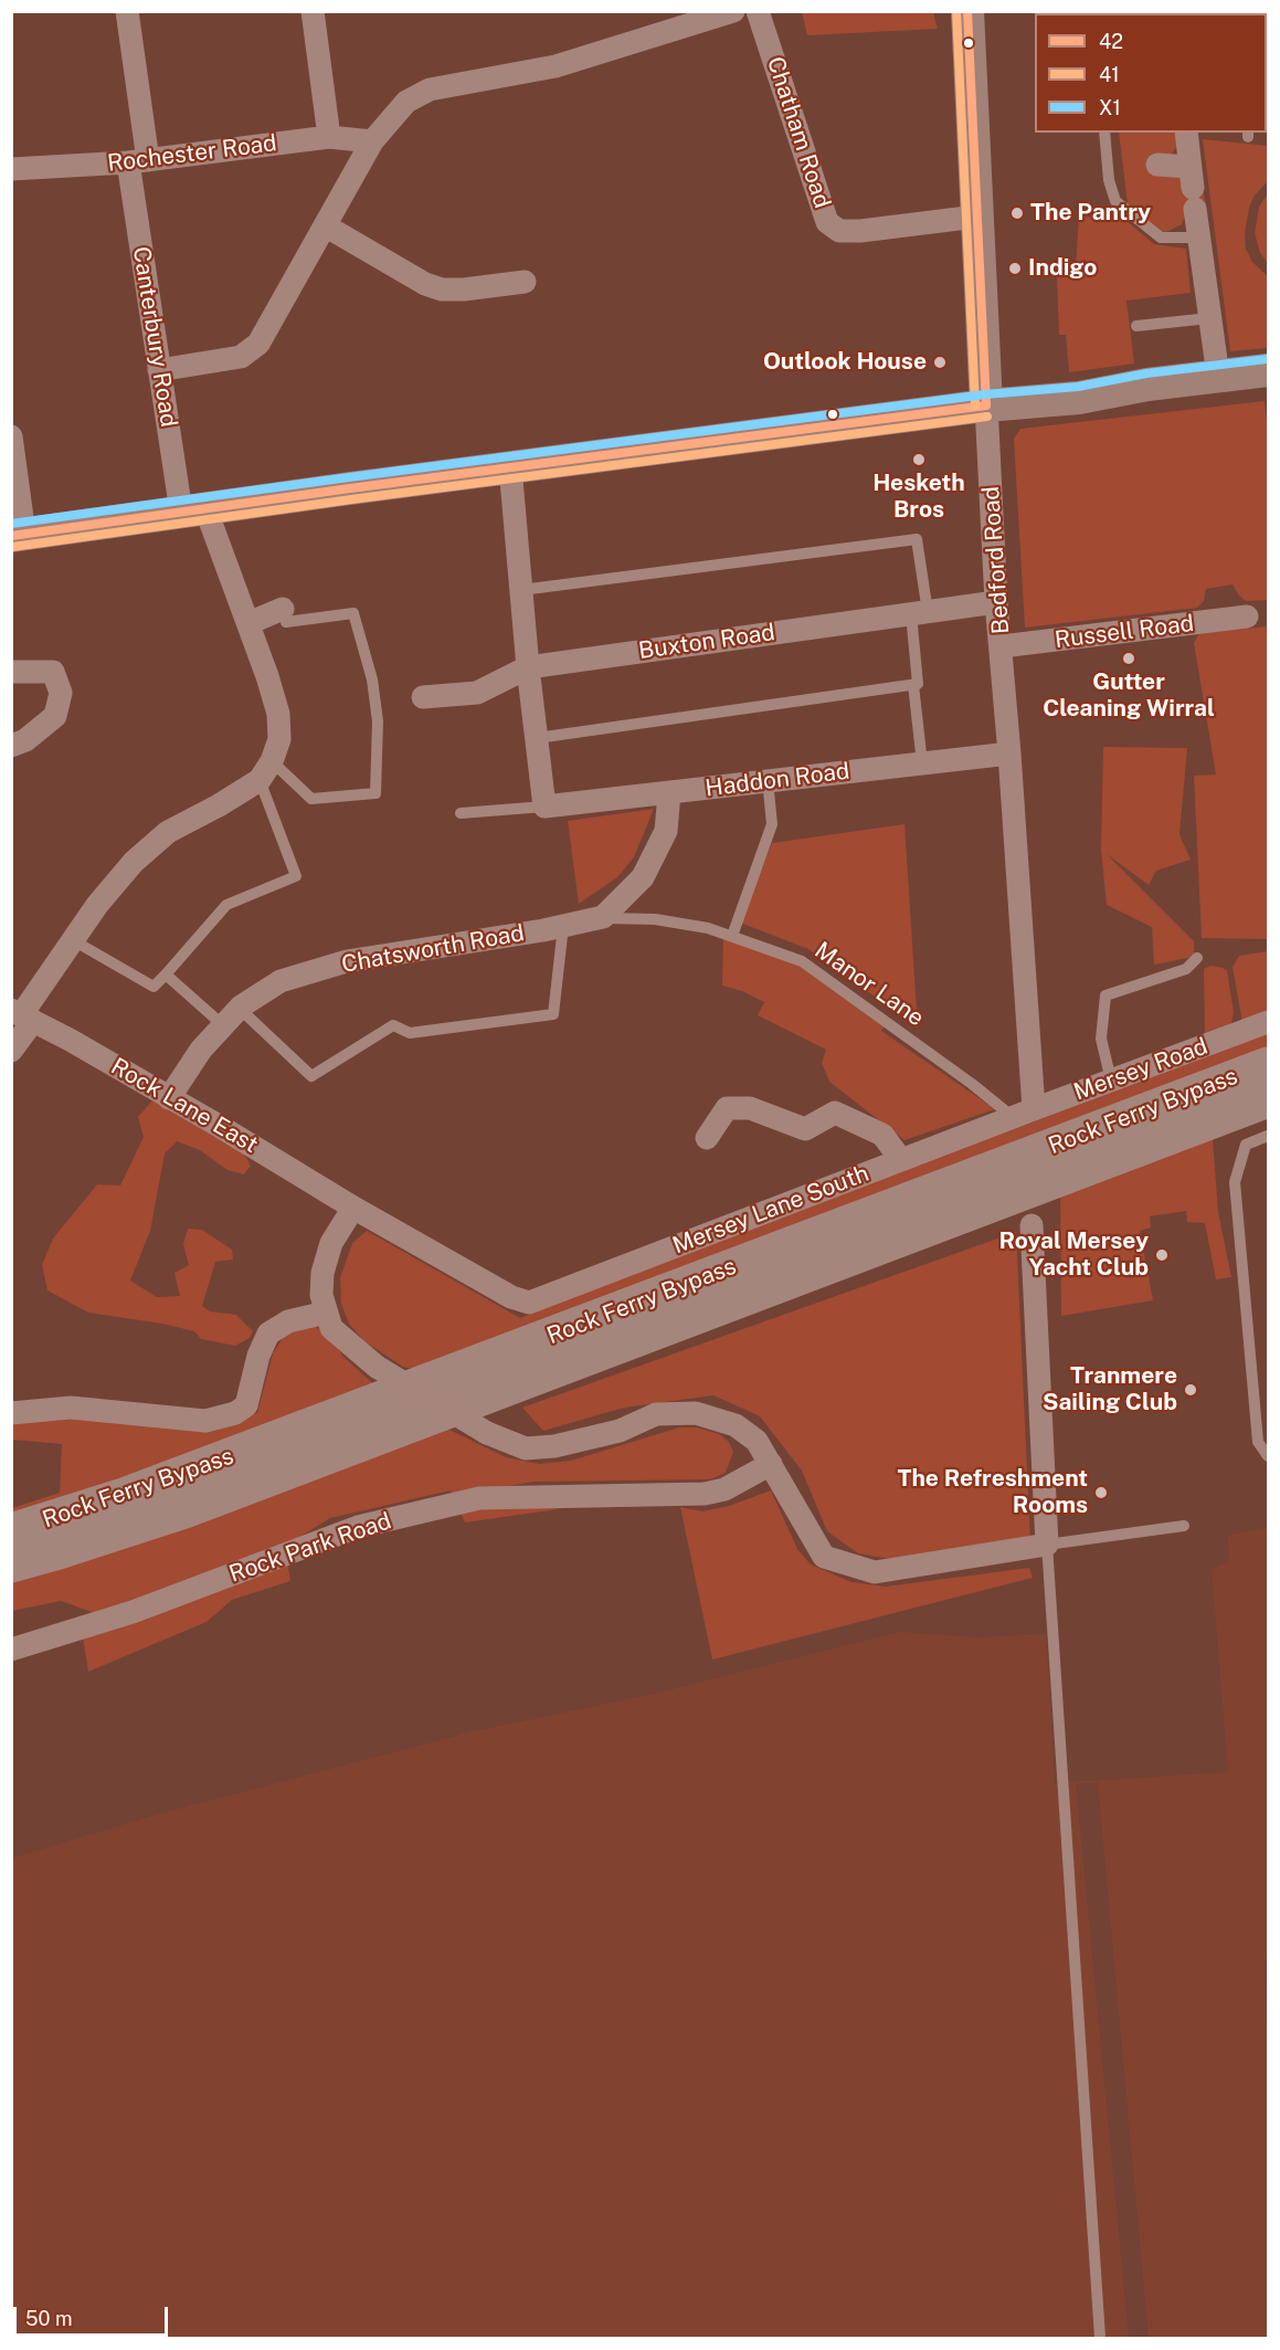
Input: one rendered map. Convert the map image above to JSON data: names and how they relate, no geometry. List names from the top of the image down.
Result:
{
  "streets": {
    "highway": ["Rock Ferry Bypass"],
    "main road": ["Bedford Road"],
    "street": [
      "Chatham Road",
      "Rochester Road",
      "Canterbury Road",
      "Russell Road",
      "Buxton Road",
      "Haddon Road",
      "Chatsworth Road",
      "Mersey Road",
      "Rock Lane East",
      "Mersey Lane South",
      "Rock Park Road"
    ],
    "lane": ["Manor Lane"]
  },
  "crossings": [
    ["Chatham Road", "Bedford Road"],
    ["Rochester Road", "Canterbury Road"],
    ["Bedford Road", "Russell Road"],
    ["Bedford Road", "Buxton Road"],
    ["Bedford Road", "Haddon Road"],
    ["Bedford Road", "Manor Lane"],
    ["Bedford Road", "Mersey Road"],
    ["Bedford Road", "Mersey Lane South"],
    ["Chatsworth Road", "Manor Lane"],
    ["Chatsworth Road", "Rock Lane East"],
    ["Manor Lane", "Mersey Road"],
    ["Manor Lane", "Mersey Lane South"],
    ["Mersey Road", "Mersey Lane South"],
    ["Rock Lane East", "Mersey Lane South"]
  ],
  "places": [
    "The Pantry",
    "Indigo",
    "Outlook House",
    "Hesketh Bros",
    "Gutter Cleaning Wirral",
    "Royal Mersey Yacht Club",
    "Tranmere Sailing Club",
    "The Refreshment Rooms"
  ],
  "lines": ["transit line 42", "transit line 41", "transit line X1"],
  "legend": ["42", "41", "X1"],
  "scale_bar": "50 m"
}
